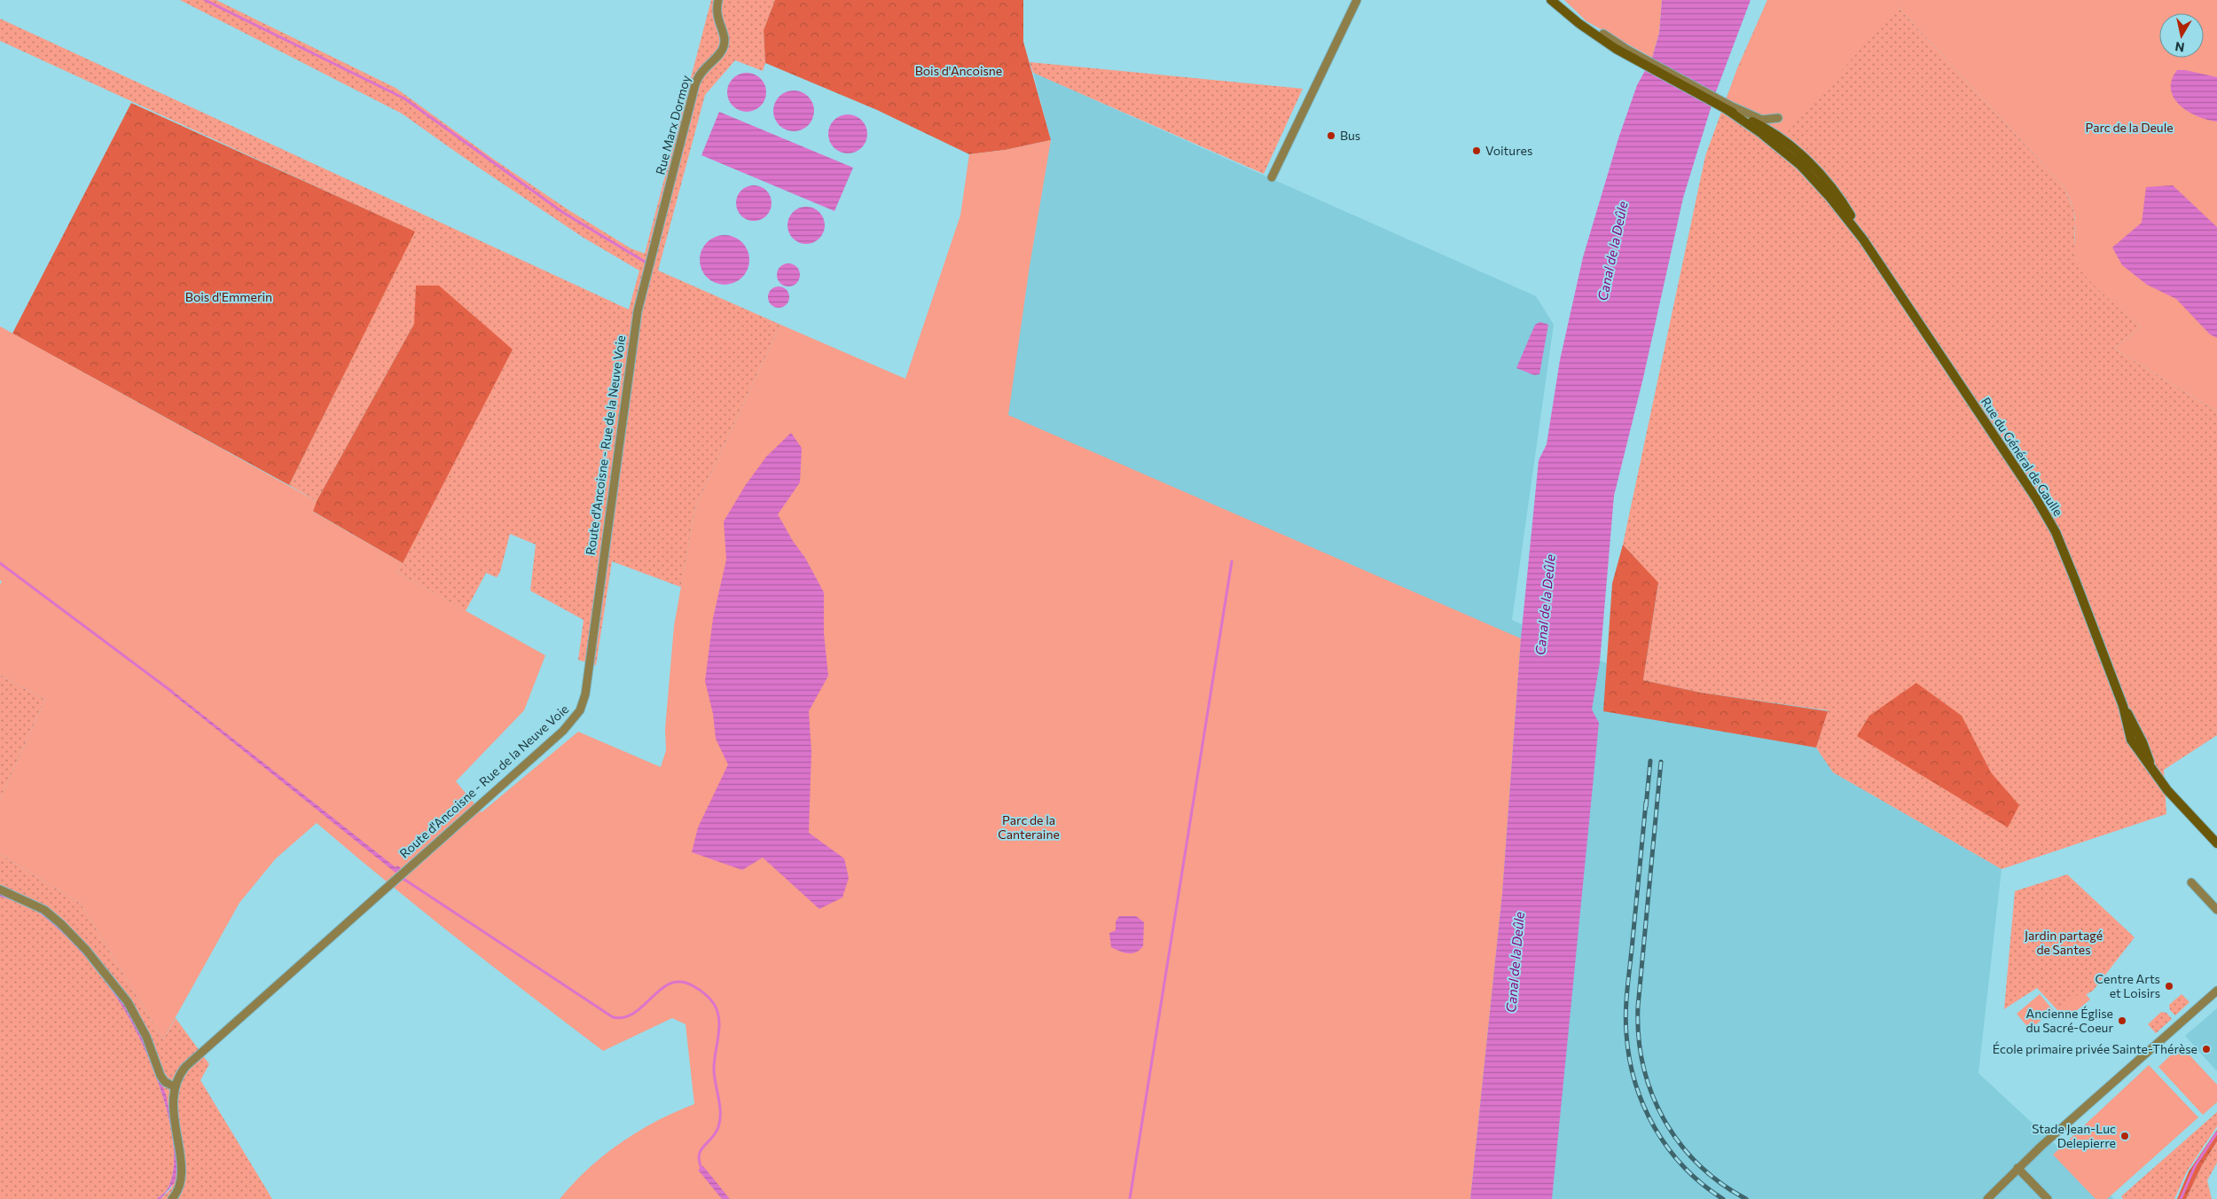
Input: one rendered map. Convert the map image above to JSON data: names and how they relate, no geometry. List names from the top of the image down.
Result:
{
  "streets": {
    "street": ["Rue Marx Dormoy", "Route d'Ancoisne - Rue de la Neuve Voie", "Rue du Général de Gaulle"]
  },
  "crossings": [
    ["Rue Marx Dormoy", "Route d'Ancoisne - Rue de la Neuve Voie"]
  ],
  "water": ["Canal de la Deûle"],
  "parks": [
    "Bois d'Ancoisne",
    "Parc de la Deule",
    "Bois d'Emmerin",
    "Parc de la Canteraine",
    "Jardin partagé de Santes"
  ],
  "places": [
    "Bus",
    "Voitures",
    "Centre Arts et Loisirs",
    "Ancienne Église du Sacré-Coeur",
    "École primaire privée Sainte-Thérèse",
    "Stade Jean-Luc Delepierre"
  ],
  "north": "bottom"
}
